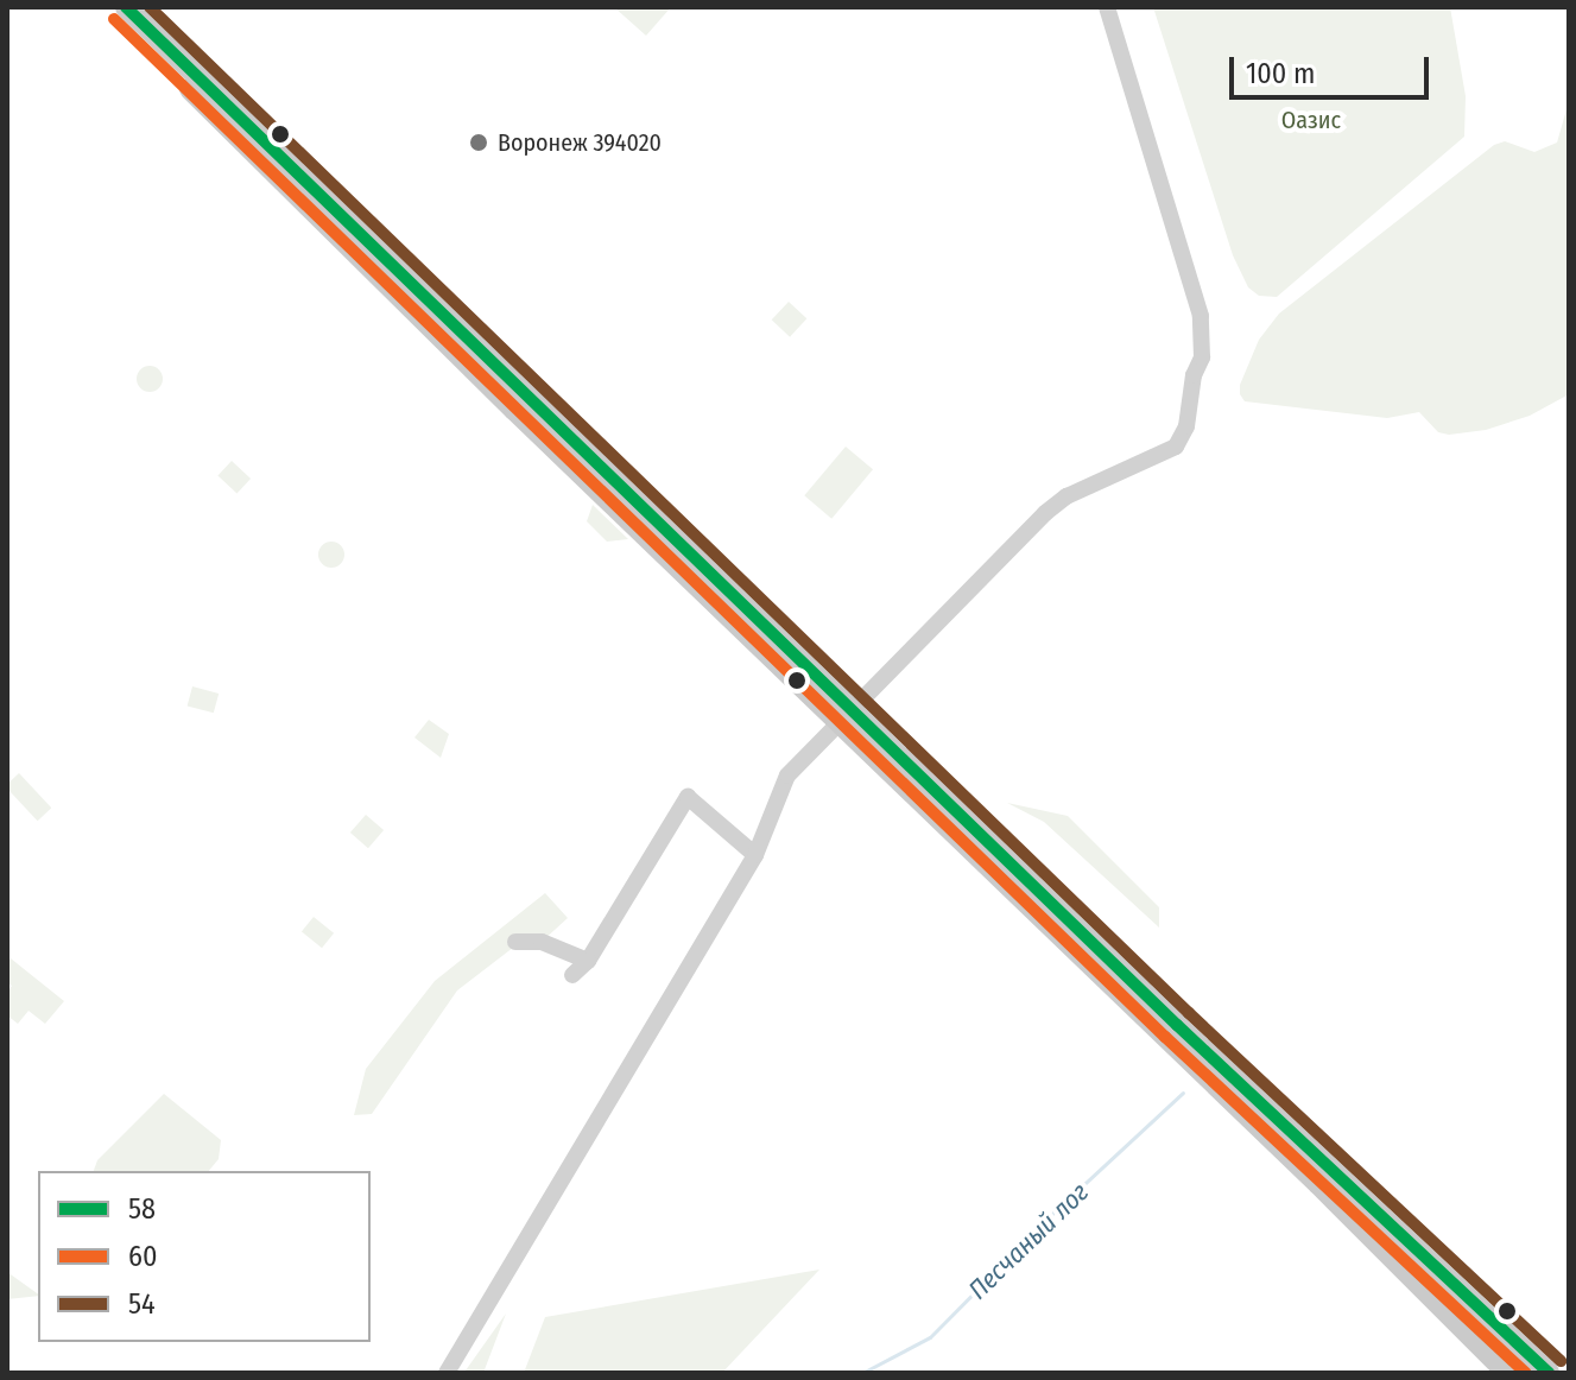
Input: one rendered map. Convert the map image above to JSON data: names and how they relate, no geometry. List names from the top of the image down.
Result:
{
  "water": ["Песчаный лог"],
  "parks": ["Оазис"],
  "places": ["Воронеж 394020"],
  "lines": ["transit line 58", "transit line 54", "transit line 60"],
  "legend": ["58", "60", "54"],
  "scale_bar": "100 m"
}
